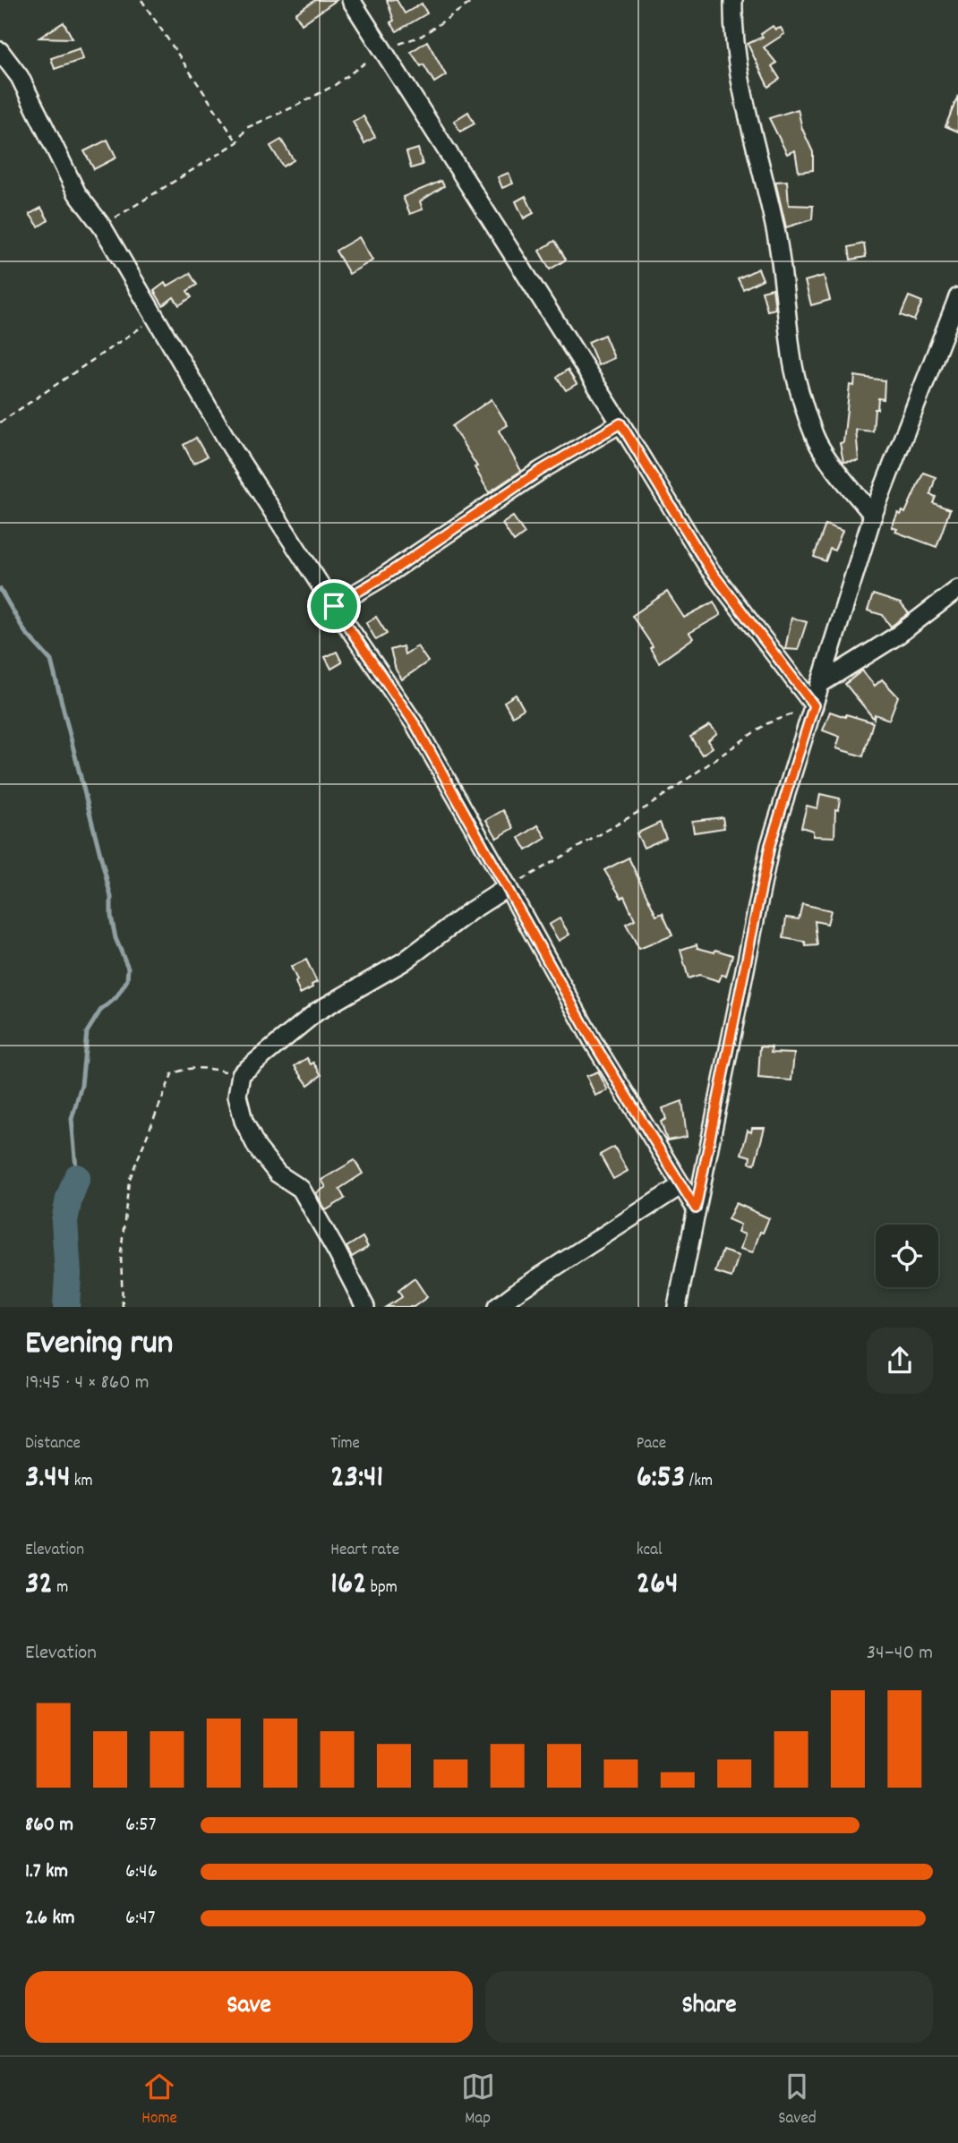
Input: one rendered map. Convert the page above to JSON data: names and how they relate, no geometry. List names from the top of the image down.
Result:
{
  "page": {
    "heading": ["Evening run", "19:45 · 4 × 860 m"],
    "stats": [
      ["Distance", "3.44 km"],
      ["Time", "23:41"],
      ["Pace", "6:53 /km"],
      ["Elevation", "32 m"],
      ["Heart rate", "162 bpm"],
      ["kcal", "264"]
    ],
    "chart": ["Elevation", "34–40 m"],
    "list": [
      {
        "name": "860 m",
        "note": "6:57"
      },
      {
        "name": "1.7 km",
        "note": "6:46"
      },
      {
        "name": "2.6 km",
        "note": "6:47"
      }
    ],
    "buttons": ["Save", "Share"],
    "tabs": ["Home", "Map", "Saved"]
  }
}
